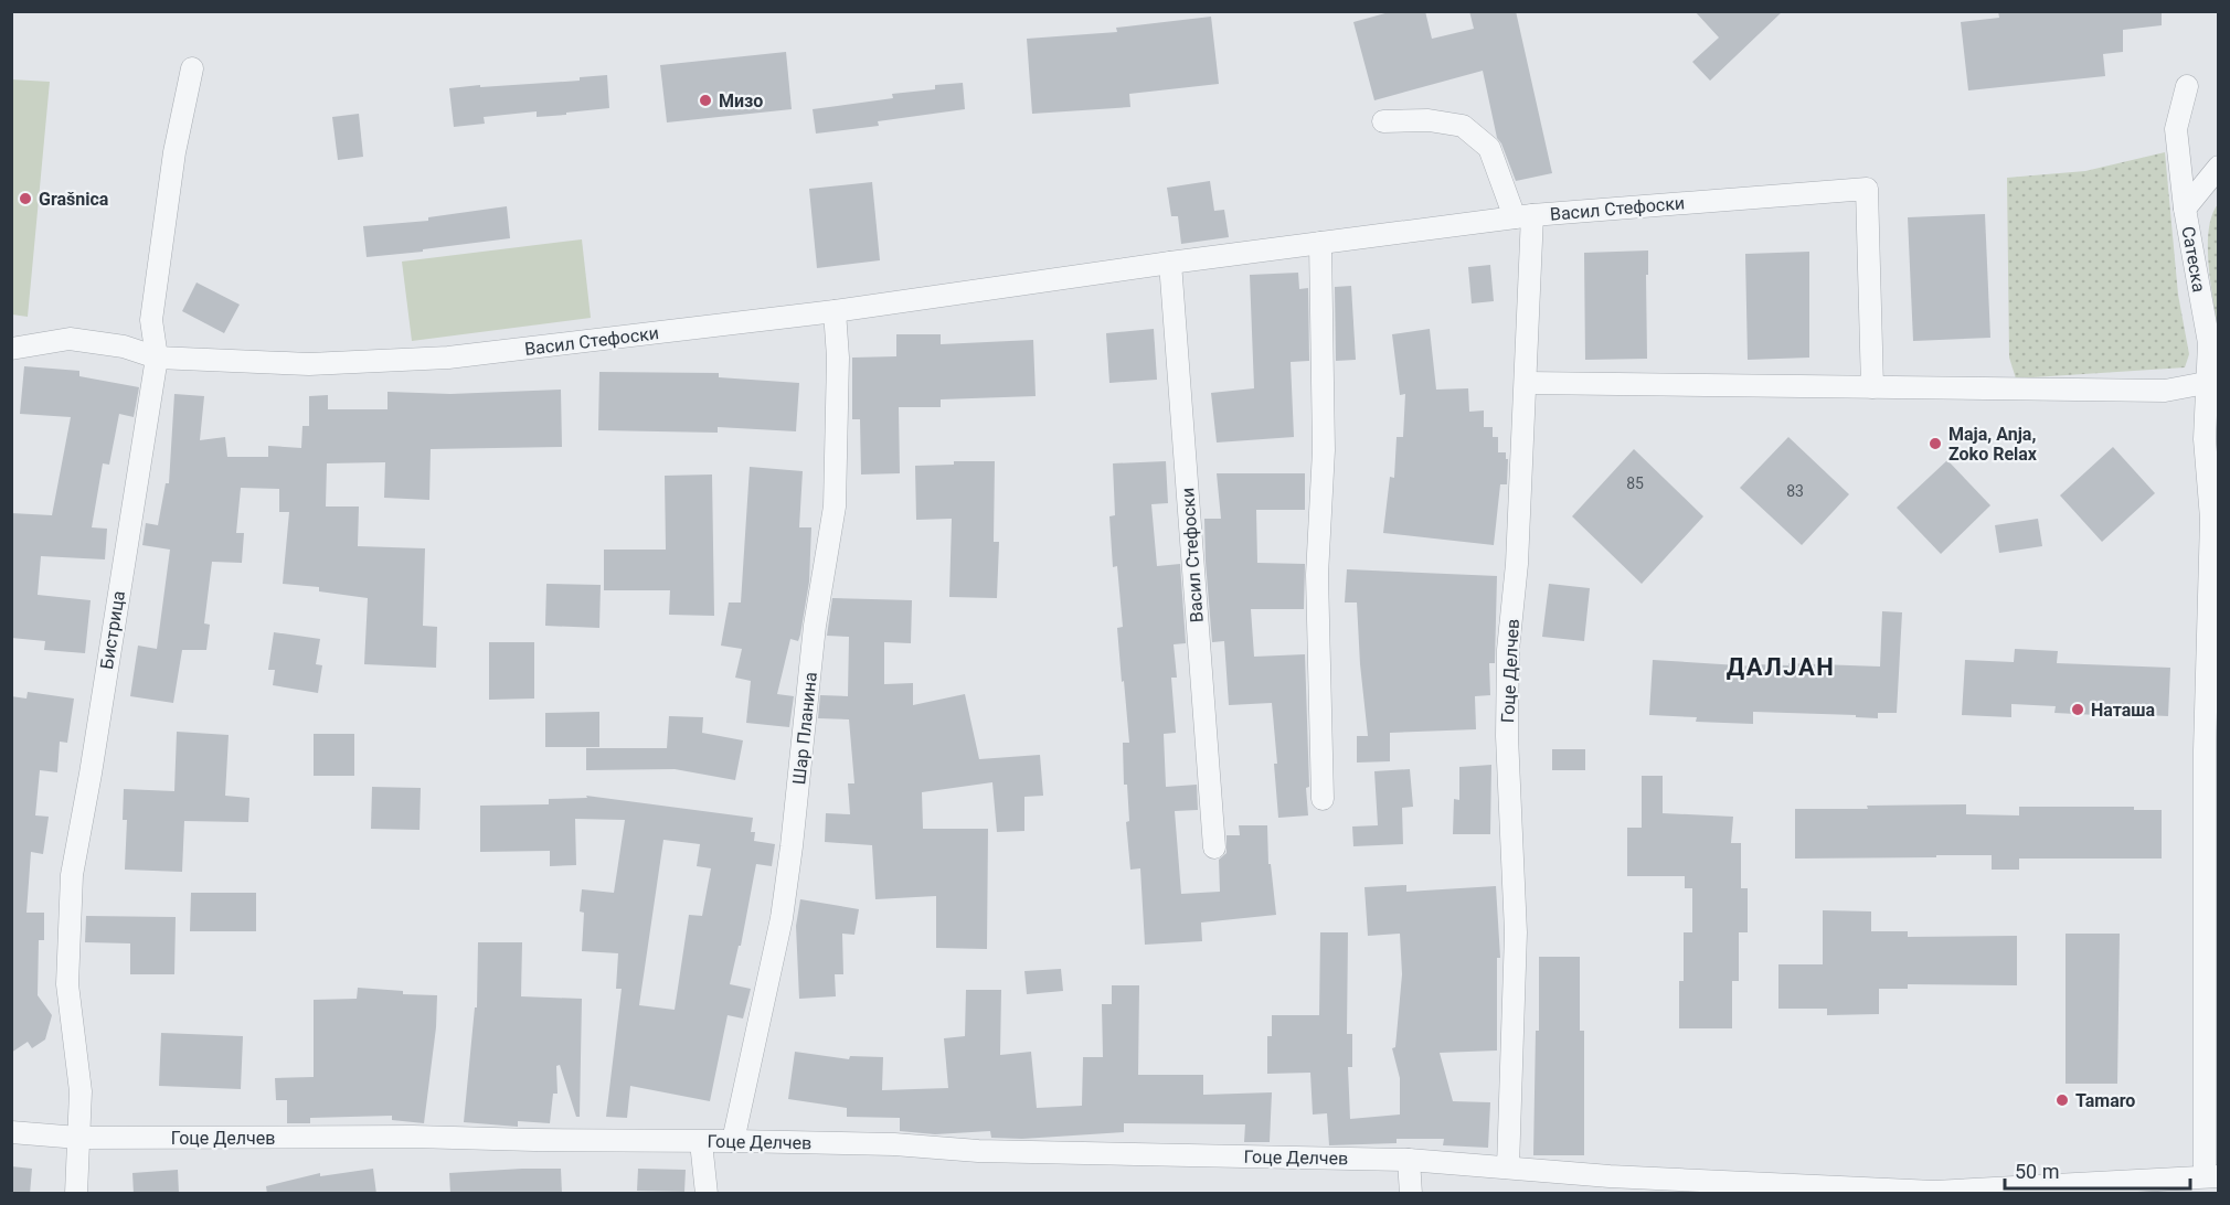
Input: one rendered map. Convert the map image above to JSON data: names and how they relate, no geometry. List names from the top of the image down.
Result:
{
  "streets": {
    "street": [
      "Васил Стефоски",
      "Сатеска",
      "Бистрица",
      "Гоце Делчев",
      "Шар Планина"
    ]
  },
  "crossings": [
    ["Васил Стефоски", "Бистрица"],
    ["Васил Стефоски", "Гоце Делчев"],
    ["Васил Стефоски", "Шар Планина"],
    ["Сатеска", "Гоце Делчев"],
    ["Бистрица", "Гоце Делчев"],
    ["Гоце Делчев", "Шар Планина"]
  ],
  "districts": ["ДАЛЈАН"],
  "places": [
    "Мизо",
    "Grašnica",
    "Maja, Anja, Zoko Relax",
    "Наташа",
    "Tamaro"
  ],
  "house_numbers": ["85", "83"],
  "scale_bar": "50 m"
}
